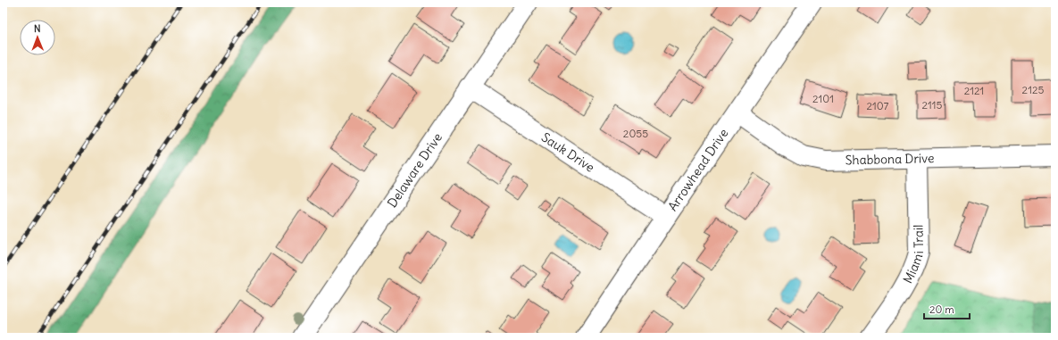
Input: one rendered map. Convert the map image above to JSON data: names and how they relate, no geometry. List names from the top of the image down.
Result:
{
  "streets": {
    "street": [
      "Sauk Drive",
      "Shabbona Drive",
      "Arrowhead Drive",
      "Delaware Drive",
      "Miami Trail"
    ]
  },
  "crossings": [
    ["Sauk Drive", "Arrowhead Drive"],
    ["Sauk Drive", "Delaware Drive"],
    ["Shabbona Drive", "Arrowhead Drive"],
    ["Shabbona Drive", "Miami Trail"]
  ],
  "house_numbers": [
    "2125",
    "2121",
    "2101",
    "2115",
    "2107",
    "2055"
  ],
  "scale_bar": "20 m",
  "north": "top"
}
